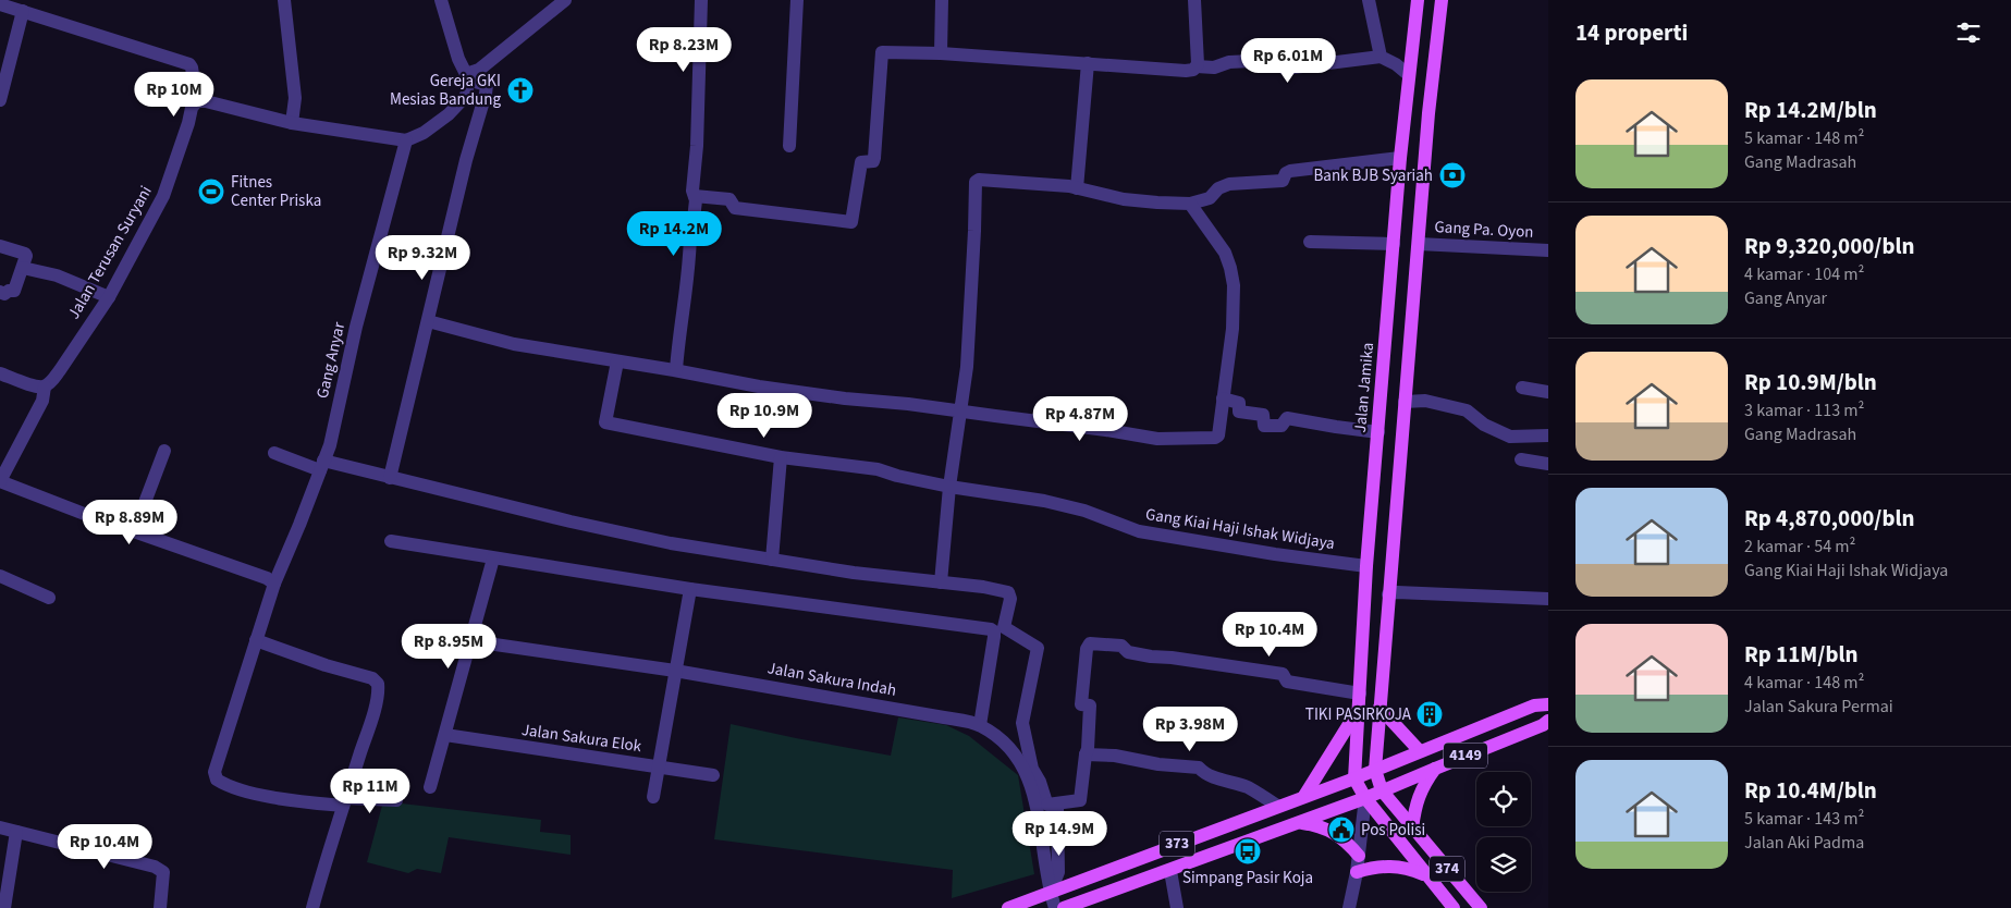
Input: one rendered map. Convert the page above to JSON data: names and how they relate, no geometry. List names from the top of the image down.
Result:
{
  "streets": {
    "main road": [
      "Jalan Jamika",
      "4149",
      "373",
      "374"
    ],
    "street": [
      "Gang Pa. Oyon",
      "Jalan Terusan Suryani",
      "Gang Anyar",
      "Gang Kiai Haji Ishak Widjaya",
      "Jalan Sakura Indah",
      "Jalan Sakura Elok"
    ]
  },
  "crossings": [
    ["Jalan Jamika", "Gang Kiai Haji Ishak Widjaya"],
    ["Jalan Jamika", "4149"],
    ["Jalan Jamika", "373"],
    ["Jalan Jamika", "374"],
    ["Jalan Sakura Indah", "373"],
    ["4149", "373"],
    ["4149", "374"],
    ["373", "374"]
  ],
  "places": {
    "church": ["Gereja GKI Mesias Bandung"],
    "bank": ["Bank BJB Syariah"],
    "sports": ["Fitnes Center Priska"],
    "building": ["TIKI PASIRKOJA"],
    "public building": ["Pos Polisi"],
    "bus stop": ["Simpang Pasir Koja"]
  },
  "page": {
    "heading": "14 properti",
    "price": [
      "Rp 8.23M",
      "Rp 6.01M",
      "Rp 10M",
      "Rp 14.2M",
      "Rp 9.32M",
      "Rp 10.9M",
      "Rp 4.87M",
      "Rp 8.89M",
      "Rp 10.4M",
      "Rp 8.95M",
      "Rp 3.98M",
      "Rp 11M",
      "Rp 14.9M",
      "Rp 10.4M"
    ],
    "list": [
      {
        "name": "Rp 14.2M/bln",
        "note": "5 kamar · 148 m² · Gang Madrasah"
      },
      {
        "name": "Rp 9,320,000/bln",
        "note": "4 kamar · 104 m² · Gang Anyar"
      },
      {
        "name": "Rp 10.9M/bln",
        "note": "3 kamar · 113 m² · Gang Madrasah"
      },
      {
        "name": "Rp 4,870,000/bln",
        "note": "2 kamar · 54 m² · Gang Kiai Haji Ishak Widjaya"
      },
      {
        "name": "Rp 11M/bln",
        "note": "4 kamar · 148 m² · Jalan Sakura Permai"
      },
      {
        "name": "Rp 10.4M/bln",
        "note": "5 kamar · 143 m² · Jalan Aki Padma"
      }
    ]
  }
}
